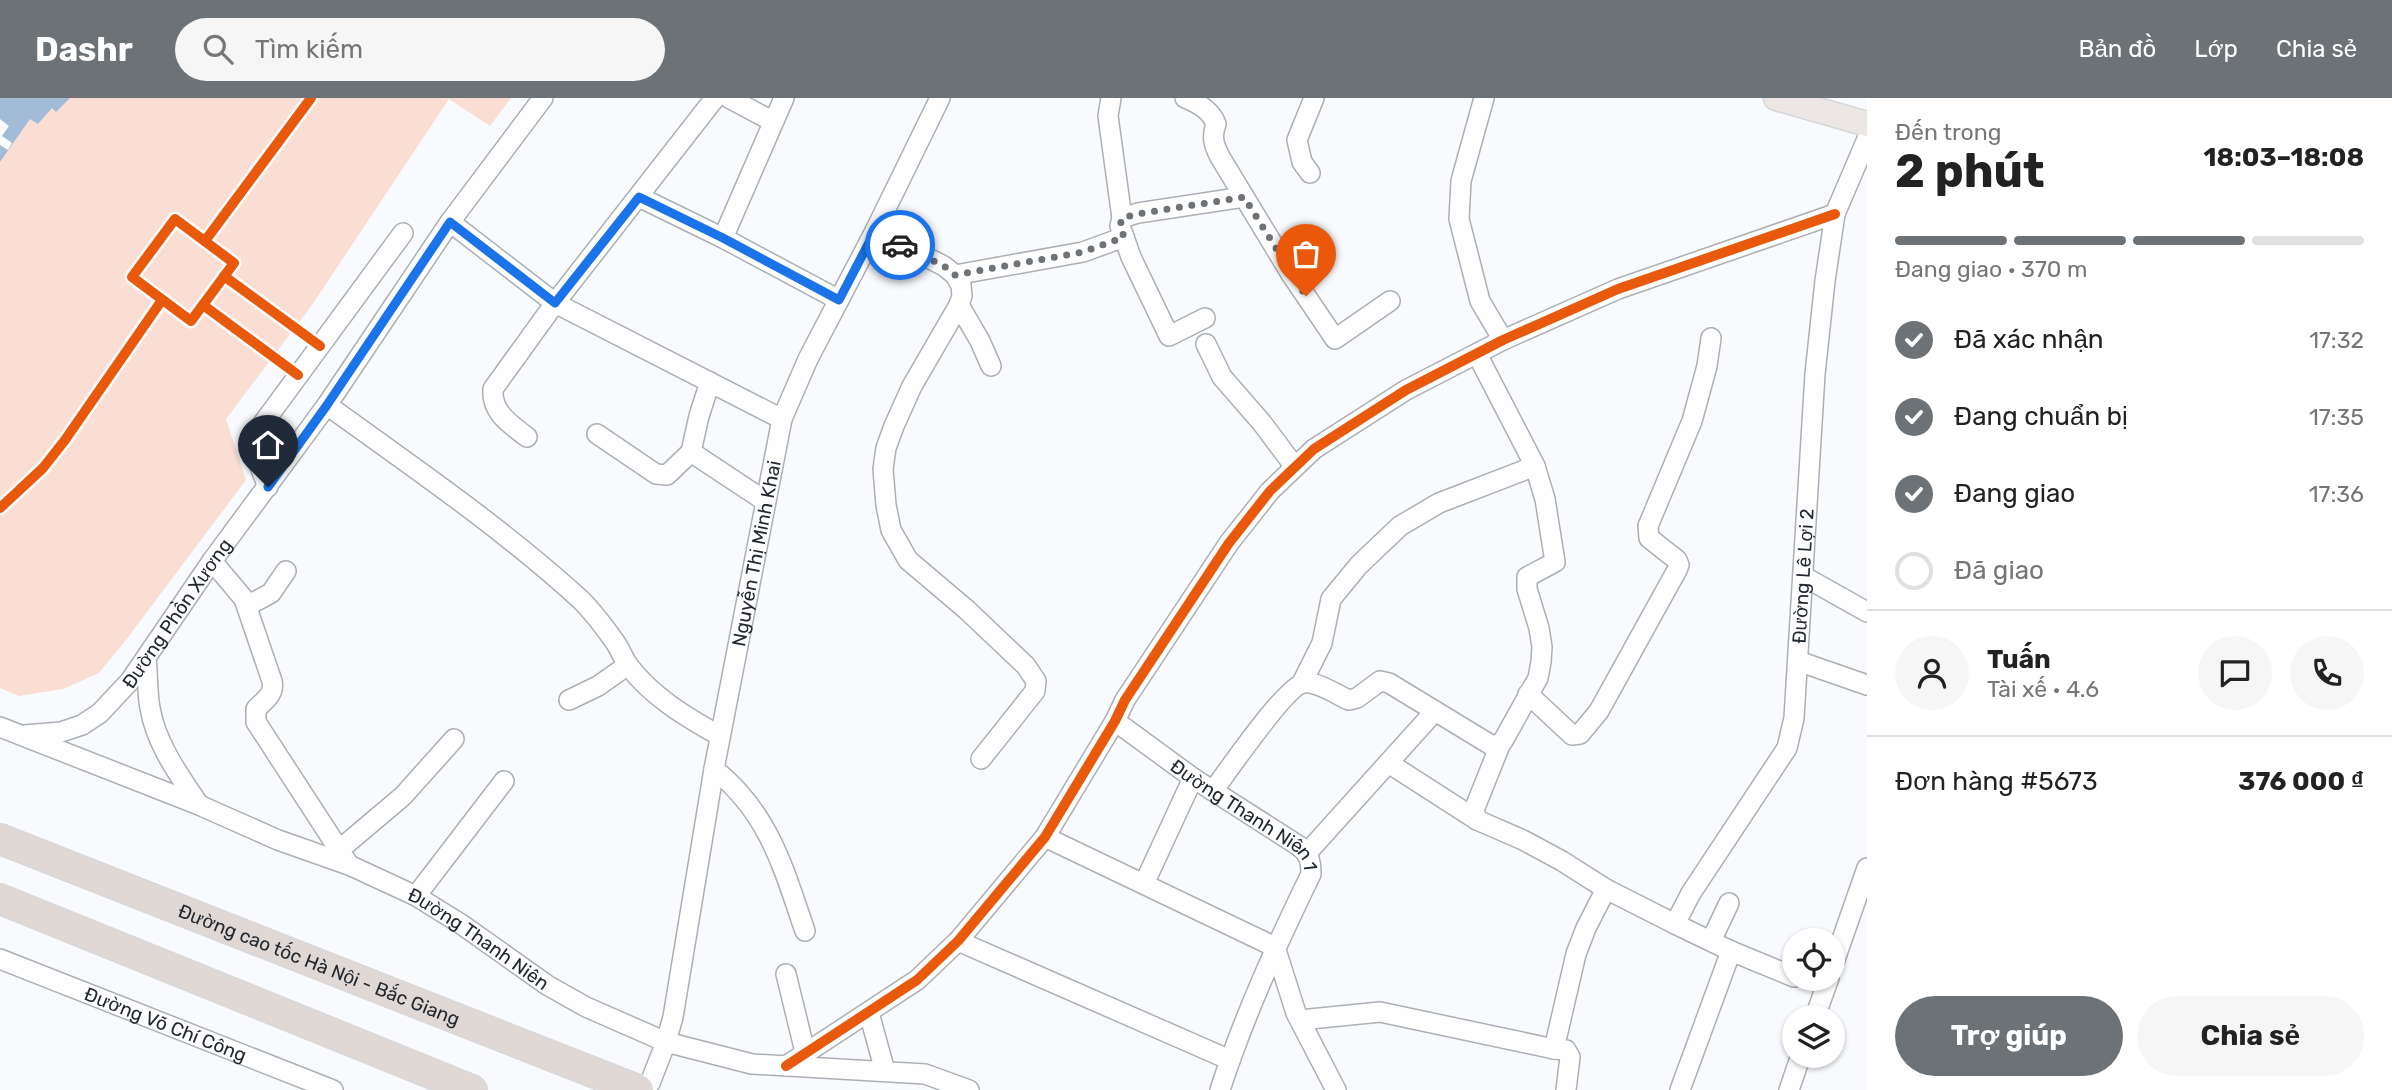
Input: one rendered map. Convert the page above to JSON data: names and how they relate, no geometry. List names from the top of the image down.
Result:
{
  "streets": {
    "highway": ["Đường cao tốc Hà Nội - Bắc Giang"],
    "street": [
      "Nguyễn Thị Minh Khai",
      "Đường Lê Lợi 2",
      "Đường Phồn Xương",
      "Đường Thanh Niên 1",
      "Đường Thanh Niên",
      "Đường Võ Chí Công"
    ]
  },
  "crossings": [
    ["Nguyễn Thị Minh Khai", "Đường Thanh Niên"],
    ["Nguyễn Thị Minh Khai", "Đường cao tốc Hà Nội - Bắc Giang"],
    ["Đường Phồn Xương", "Đường Thanh Niên"]
  ],
  "page": {
    "header": "Dashr",
    "search": "Tìm kiếm",
    "nav": ["Bản đồ", "Lớp", "Chia sẻ"],
    "heading": ["2 phút", "Đến trong", "18:03–18:08"],
    "panel": [
      "Tuấn",
      "Tài xế · 4.6",
      "Đơn hàng #5673",
      "376 000 ₫"
    ],
    "bar": "Đang giao · 370 m",
    "list": [
      ["Đã xác nhận", "17:32"],
      ["Đang chuẩn bị", "17:35"],
      ["Đang giao", "17:36"],
      "Đã giao"
    ],
    "buttons": ["Trợ giúp", "Chia sẻ"]
  }
}
